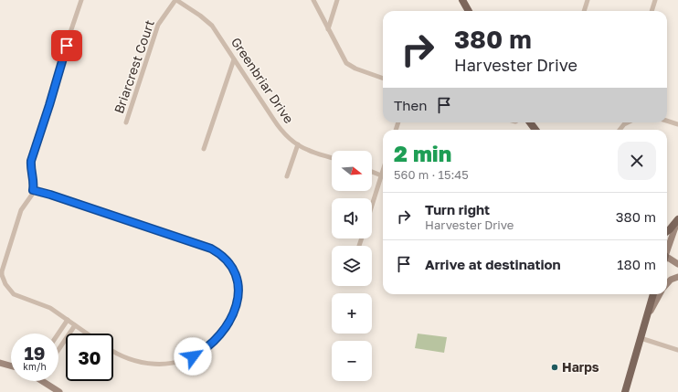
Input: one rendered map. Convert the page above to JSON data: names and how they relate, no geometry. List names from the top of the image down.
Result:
{
  "streets": {
    "street": ["Briarcrest Court", "Greenbriar Drive"]
  },
  "crossings": [
    ["Briarcrest Court", "Greenbriar Drive"]
  ],
  "places": ["Harps"],
  "north": "right",
  "page": {
    "turn": ["380 m", "Harvester Drive"],
    "then": "Then",
    "heading": ["2 min", "560 m · 15:45"],
    "map_buttons": ["+", "−"],
    "list": [
      {
        "name": "Turn right",
        "note": "Harvester Drive",
        "value": "380 m"
      },
      {
        "name": "Arrive at destination",
        "value": "180 m"
      }
    ],
    "speed": "19 km/h",
    "limit": "30"
  }
}
